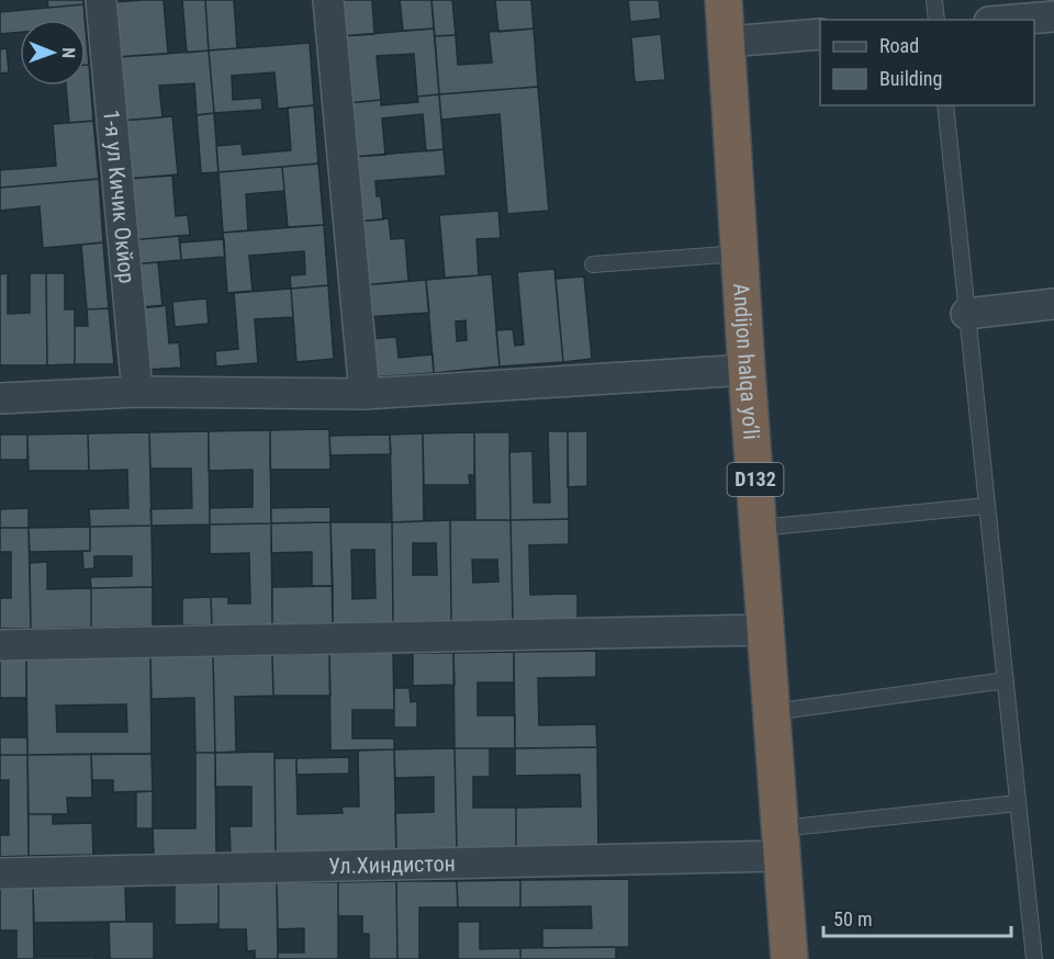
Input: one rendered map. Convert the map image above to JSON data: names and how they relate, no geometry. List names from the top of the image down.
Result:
{
  "streets": {
    "highway": ["Andijon halqa yo‘li", "D132"],
    "street": ["1-я ул Кичик Окйор", "Ул.Хиндистон"]
  },
  "crossings": [
    ["Andijon halqa yo‘li", "Ул.Хиндистон"]
  ],
  "legend": ["Road", "Building"],
  "scale_bar": "50 m",
  "north": "right"
}
